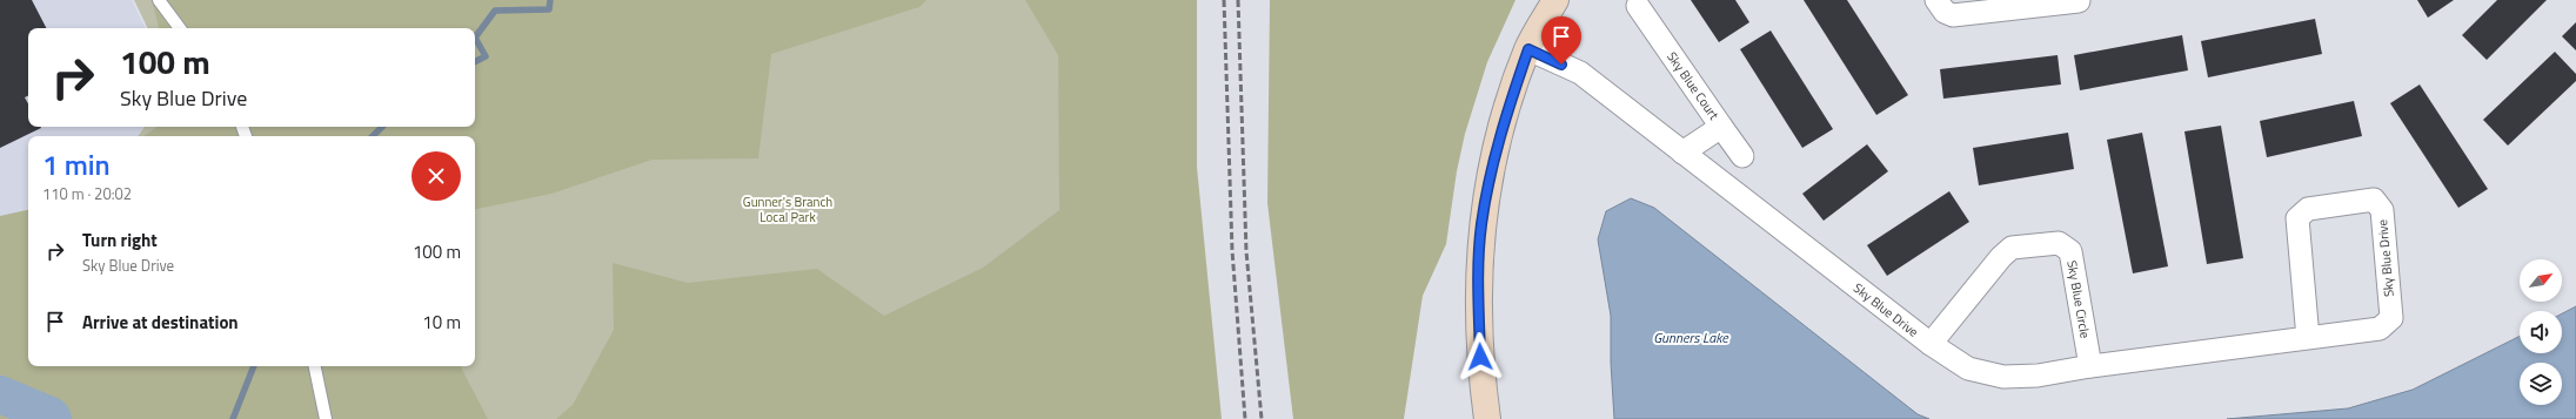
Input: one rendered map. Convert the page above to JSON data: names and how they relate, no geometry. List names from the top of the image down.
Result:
{
  "streets": {
    "street": ["Sky Blue Court", "Sky Blue Drive", "Sky Blue Circle"]
  },
  "crossings": [
    ["Sky Blue Court", "Sky Blue Drive"],
    ["Sky Blue Drive", "Sky Blue Circle"]
  ],
  "water": ["Gunners Lake"],
  "parks": ["Gunner's Branch Local Park"],
  "north": "top right",
  "page": {
    "turn": ["100 m", "Sky Blue Drive"],
    "heading": ["1 min", "110 m · 20:02"],
    "list": [
      {
        "name": "Turn right",
        "note": "Sky Blue Drive",
        "value": "100 m"
      },
      {
        "name": "Arrive at destination",
        "value": "10 m"
      }
    ]
  }
}
